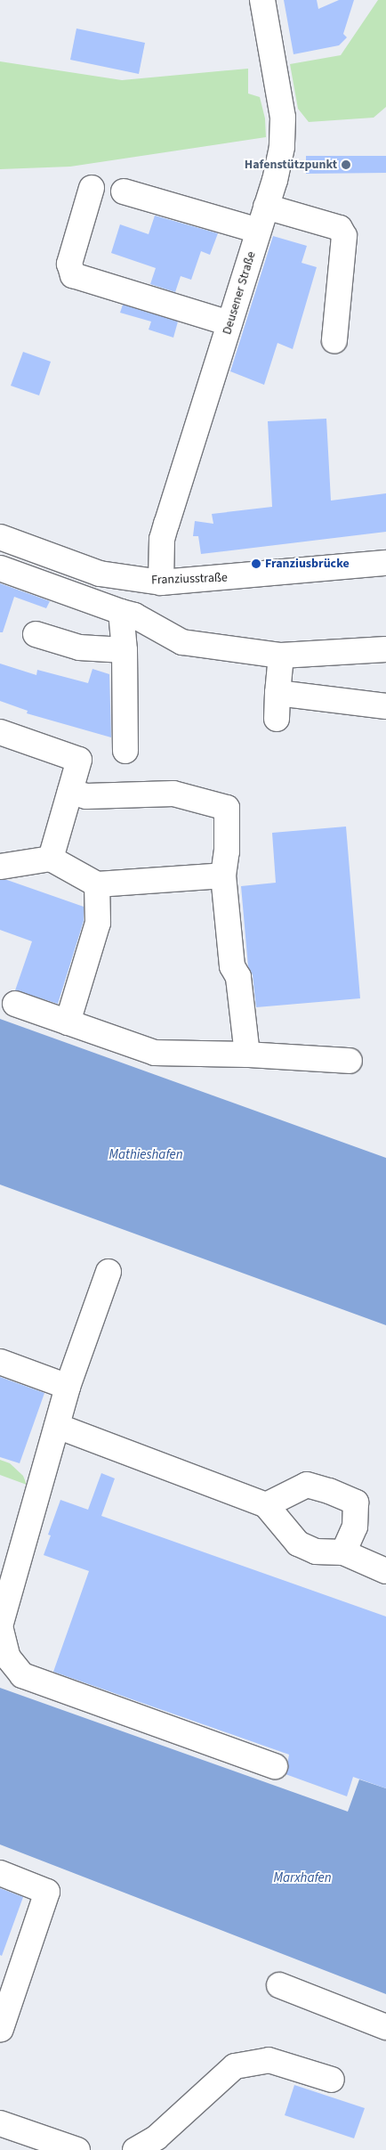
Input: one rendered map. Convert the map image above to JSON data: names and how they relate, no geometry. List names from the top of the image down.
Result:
{
  "streets": {
    "main road": ["Deusener Straße", "Franziusstraße"]
  },
  "crossings": [
    ["Deusener Straße", "Franziusstraße"]
  ],
  "water": ["Mathieshafen", "Marxhafen"],
  "places": ["Hafenstützpunkt", "Franziusbrücke"]
}
